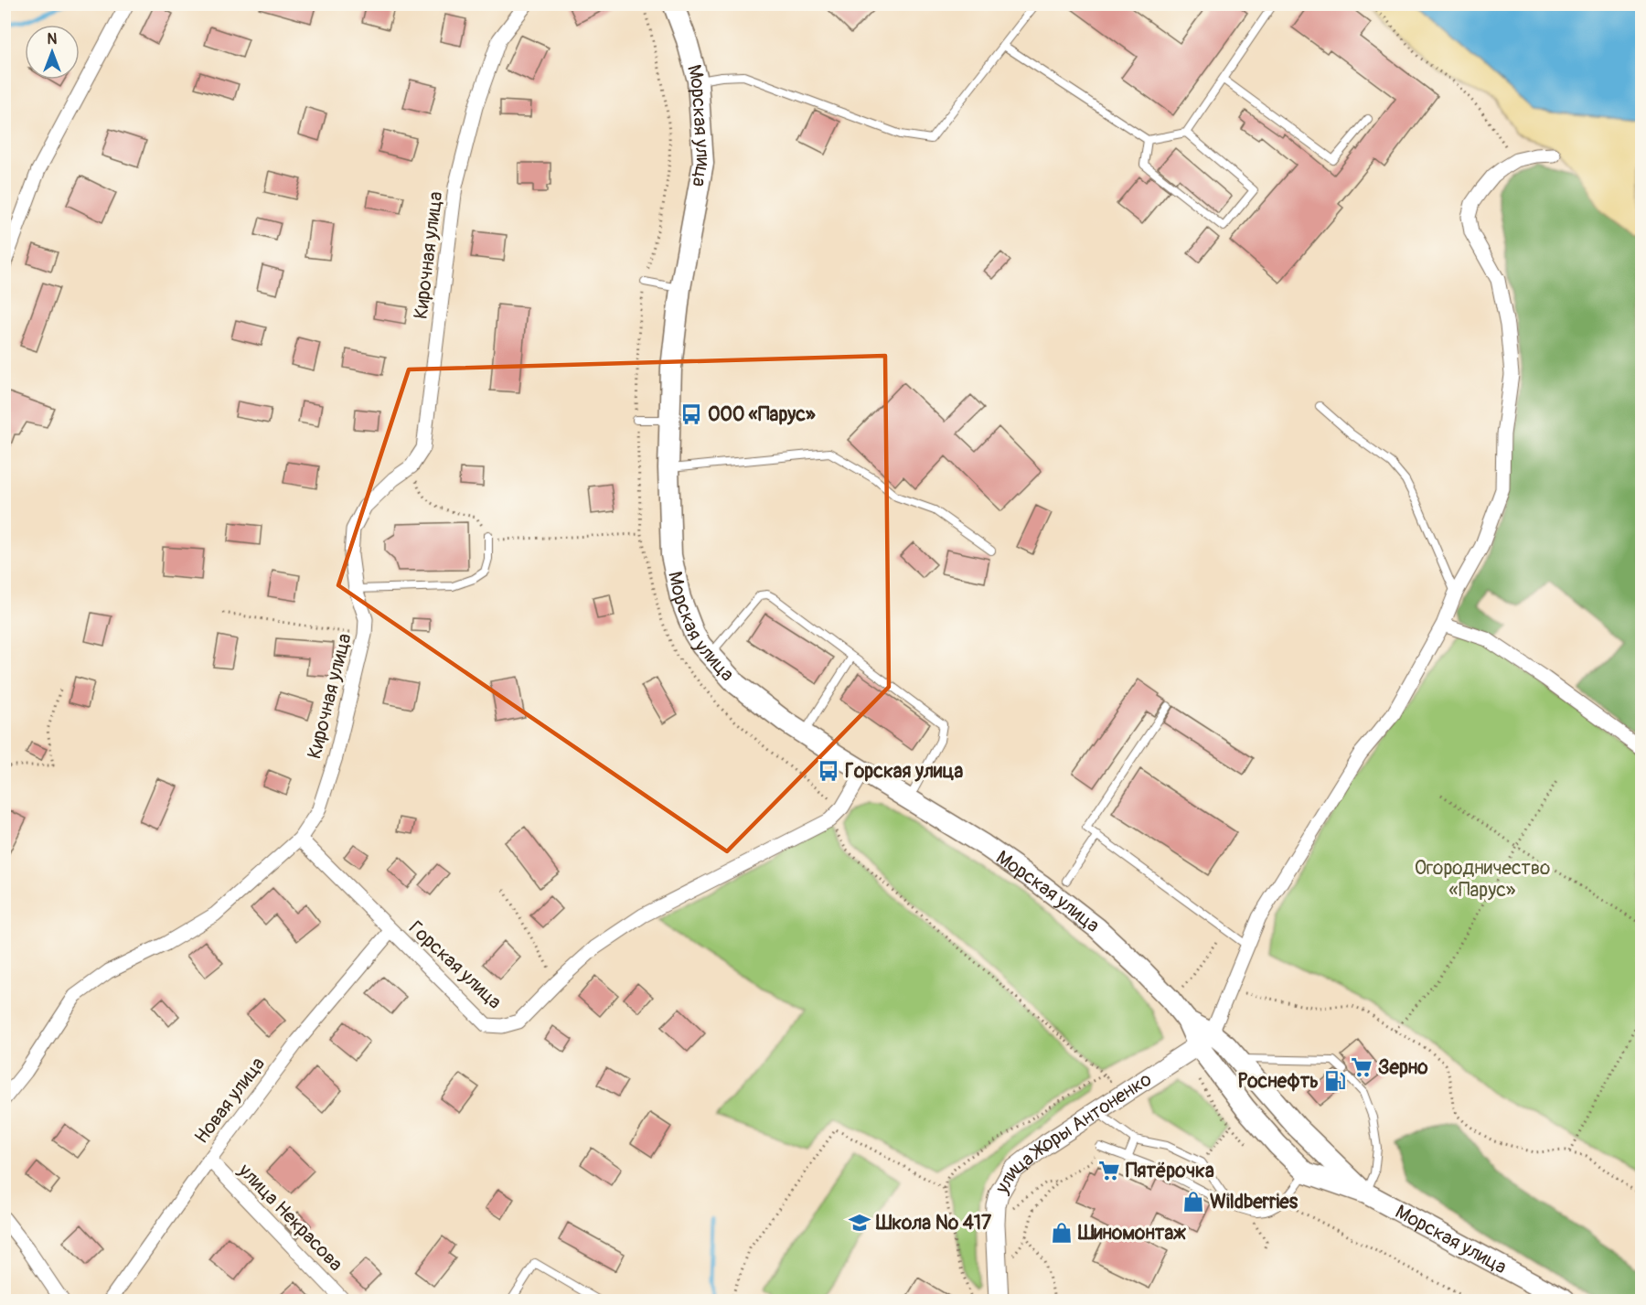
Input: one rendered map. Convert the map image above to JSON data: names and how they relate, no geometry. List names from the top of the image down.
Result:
{
  "streets": {
    "main road": ["Морская улица", "улица Жоры Антоненко"],
    "street": [
      "Кирочная улица",
      "Горская улица",
      "Новая улица",
      "улица Некрасова"
    ]
  },
  "crossings": [
    ["Морская улица", "Горская улица"],
    ["Морская улица", "улица Жоры Антоненко"],
    ["Кирочная улица", "Горская улица"],
    ["Горская улица", "Новая улица"],
    ["Новая улица", "улица Некрасова"]
  ],
  "parks": ["Огородничество «Парус»"],
  "places": {
    "bus stop": ["ООО «Парус»", "Горская улица"],
    "supermarket": ["Зерно", "Пятёрочка"],
    "fuel station": ["Роснефть"],
    "shop": ["Wildberries", "Шиномонтаж"],
    "school or university": ["Школа № 417"]
  },
  "north": "top"
}
